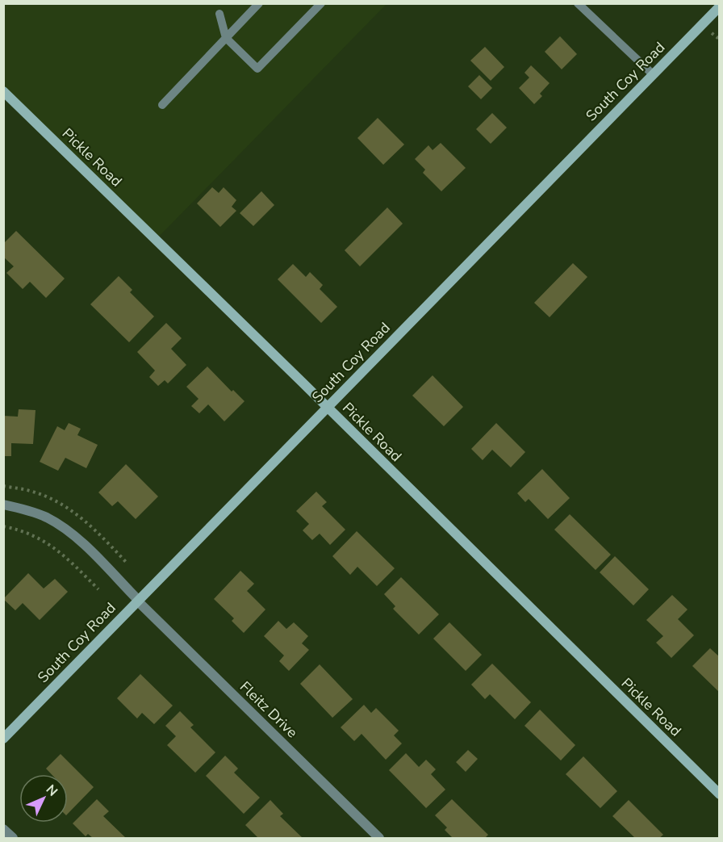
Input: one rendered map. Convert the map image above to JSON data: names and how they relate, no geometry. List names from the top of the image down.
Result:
{
  "streets": {
    "street": ["South Coy Road", "Pickle Road", "Fleitz Drive"]
  },
  "crossings": [
    ["South Coy Road", "Pickle Road"],
    ["South Coy Road", "Fleitz Drive"]
  ],
  "north": "top right"
}
